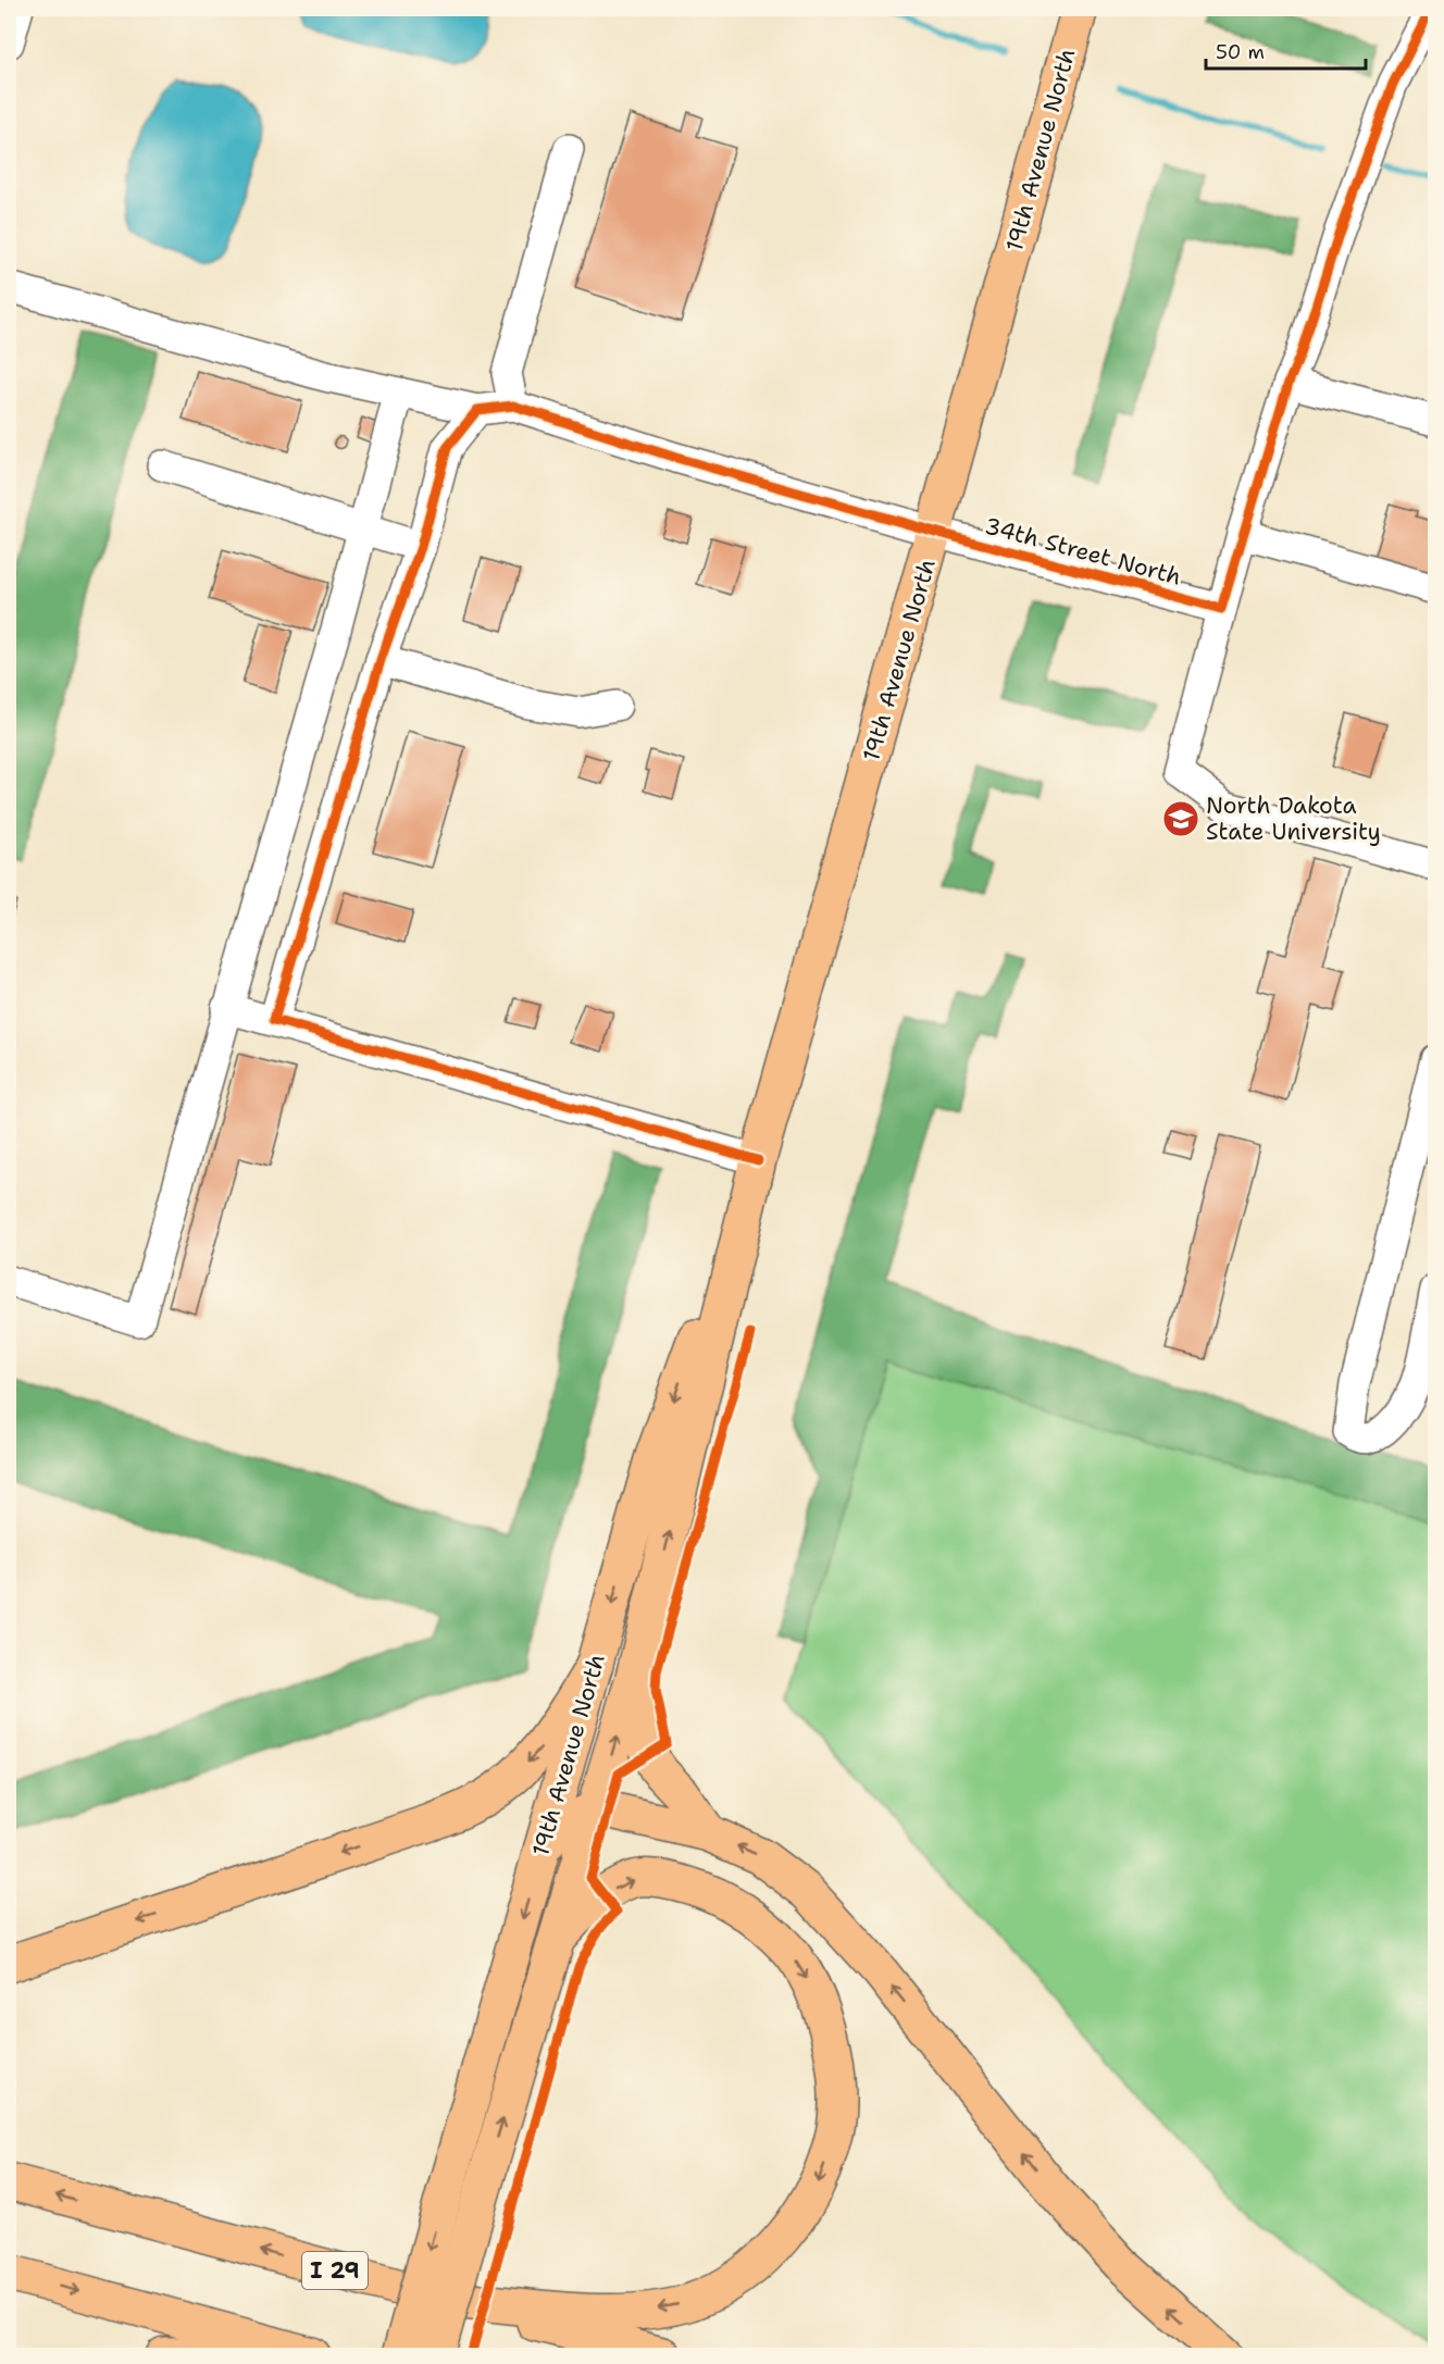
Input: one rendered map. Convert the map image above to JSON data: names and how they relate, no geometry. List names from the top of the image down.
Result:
{
  "streets": {
    "main road": ["19th Avenue North", "I 29"],
    "street": ["34th Street North"]
  },
  "crossings": [
    ["19th Avenue North", "34th Street North"]
  ],
  "places": {
    "school or university": ["North Dakota State University"]
  },
  "scale_bar": "50 m"
}
